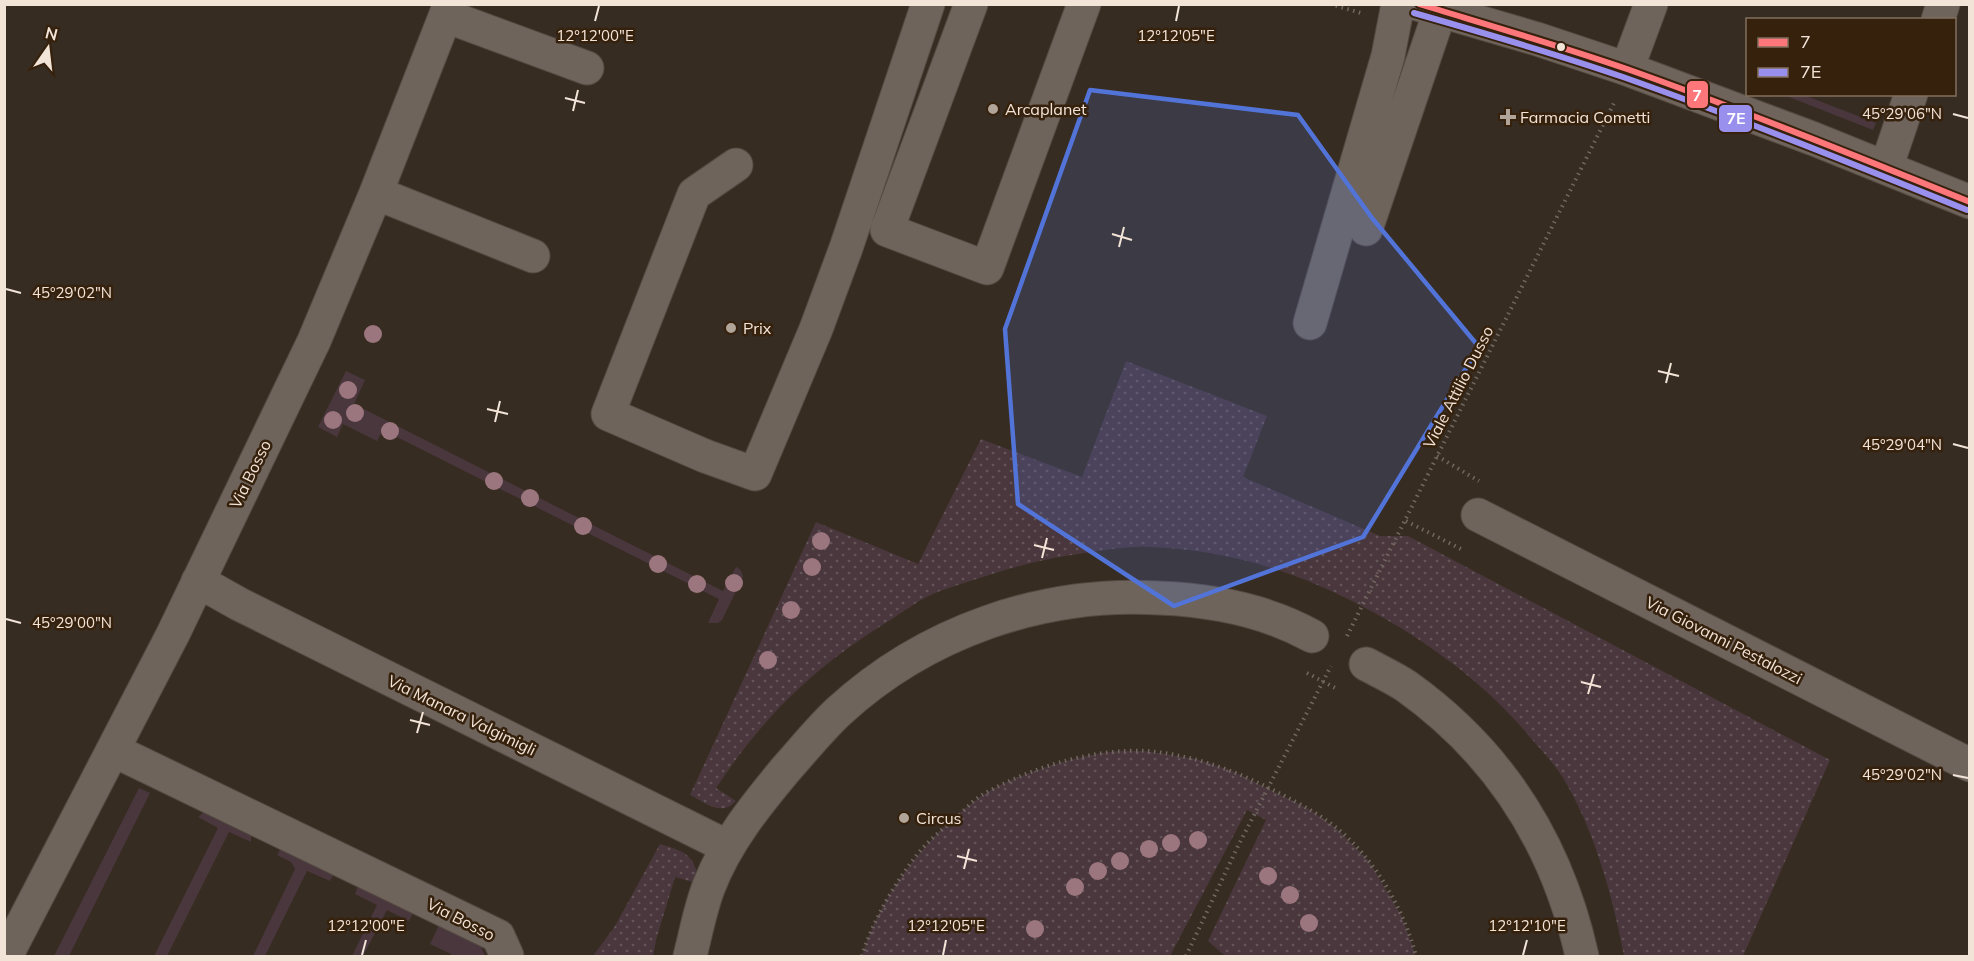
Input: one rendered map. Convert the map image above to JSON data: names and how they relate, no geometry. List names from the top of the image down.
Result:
{
  "streets": {
    "street": ["Via Bosso", "Via Giovanni Pestalozzi", "Via Manara Valgimigli"],
    "path": ["Viale Attilio Dusso"]
  },
  "crossings": [
    ["Via Bosso", "Via Manara Valgimigli"]
  ],
  "places": {
    "other": ["Arcaplanet", "Prix", "Circus"],
    "health": ["Farmacia Cometti"]
  },
  "lines": ["transit line 7", "transit line 7E"],
  "legend": ["7", "7E"],
  "north": "top",
  "coordinates": [
    "12°12'00\"E",
    "12°12'05\"E",
    "45°29'06\"N",
    "45°29'02\"N",
    "45°29'04\"N",
    "45°29'00\"N",
    "12°12'10\"E"
  ]
}
